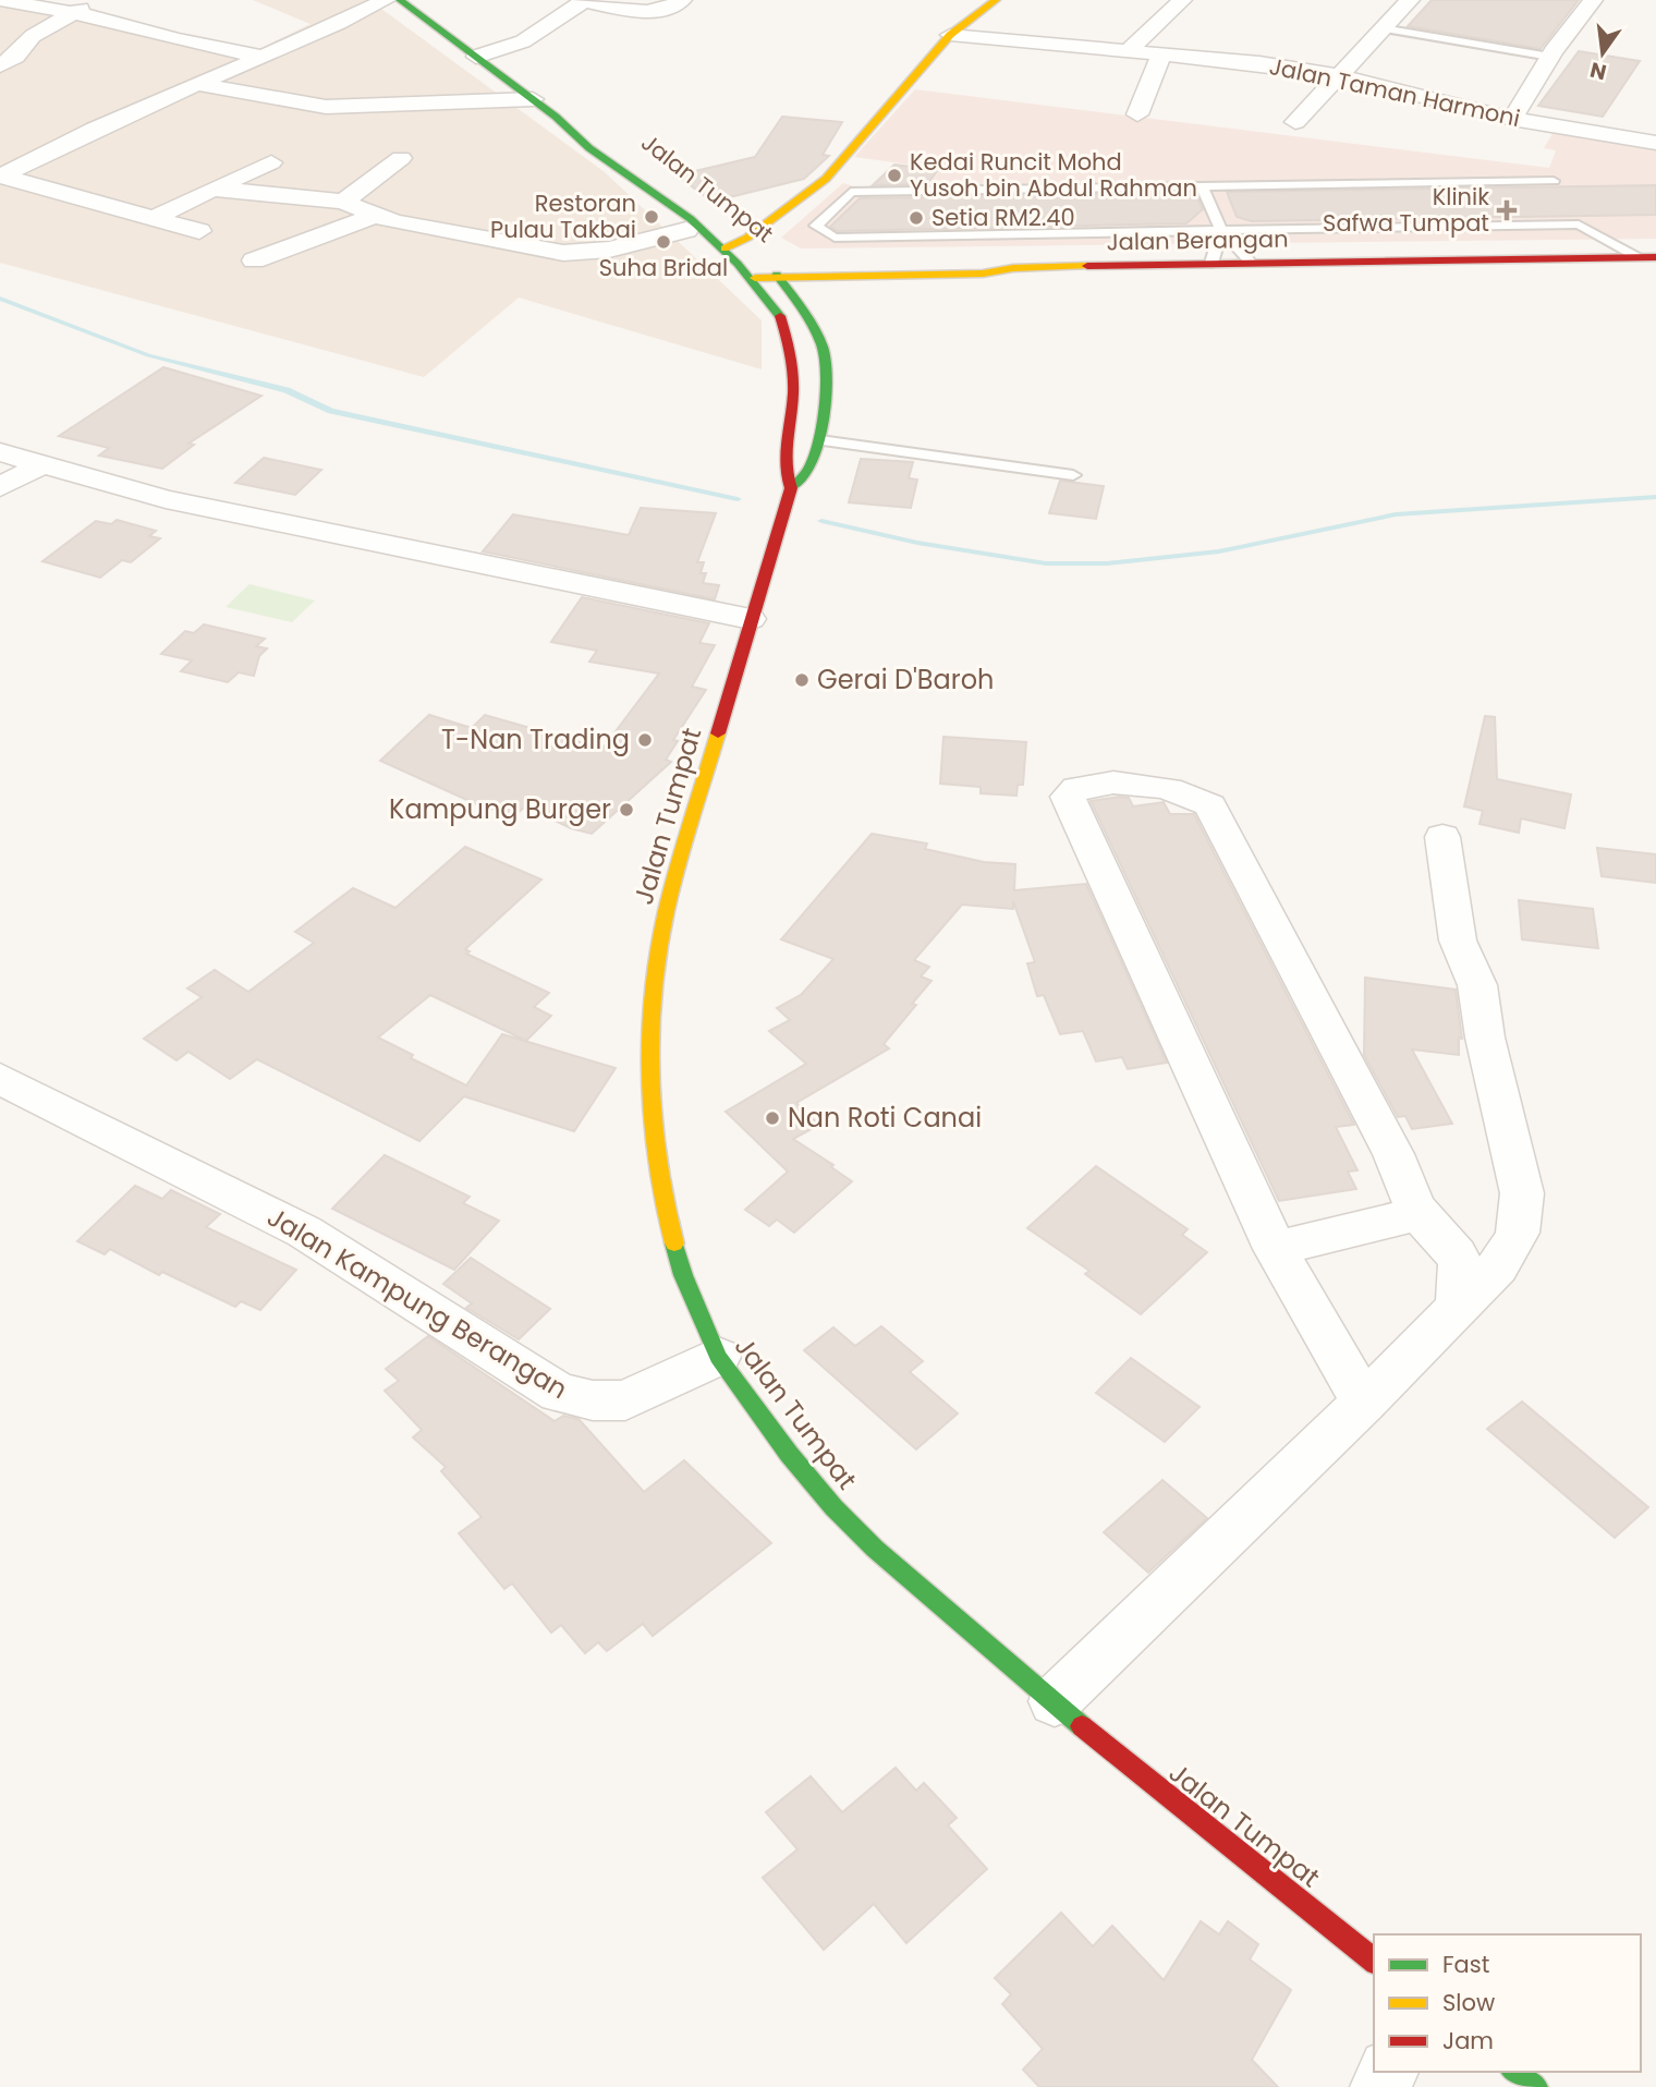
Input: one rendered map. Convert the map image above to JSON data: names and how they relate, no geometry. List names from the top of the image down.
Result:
{
  "streets": {
    "main road": ["Jalan Tumpat", "Jalan Berangan"],
    "street": ["Jalan Taman Harmoni", "Jalan Kampung Berangan"]
  },
  "crossings": [
    ["Jalan Tumpat", "Jalan Berangan"],
    ["Jalan Tumpat", "Jalan Kampung Berangan"]
  ],
  "places": {
    "other": [
      "Kedai Runcit Mohd Yusoh bin Abdul Rahman",
      "Restoran Pulau Takbai",
      "Setia RM2.40",
      "Suha Bridal",
      "Gerai D'Baroh",
      "T-Nan Trading",
      "Kampung Burger",
      "Nan Roti Canai"
    ],
    "health": ["Klinik Safwa Tumpat"]
  },
  "legend": ["Fast", "Slow", "Jam"],
  "north": "bottom"
}
